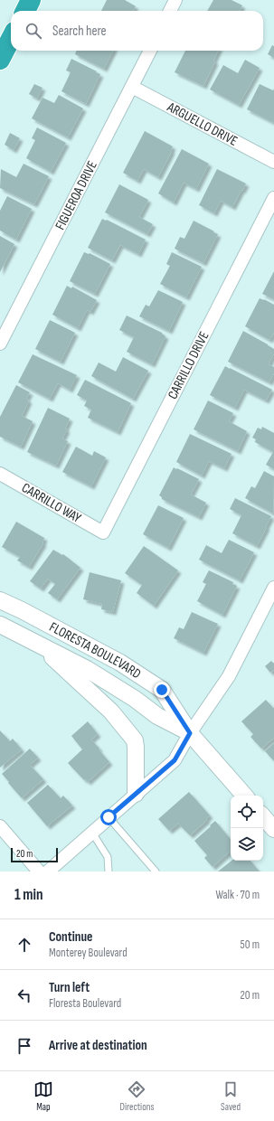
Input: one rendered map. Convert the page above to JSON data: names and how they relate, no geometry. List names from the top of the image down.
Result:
{
  "streets": {
    "street": [
      "ARGUELLO DRIVE",
      "FIGUEROA DRIVE",
      "CARRILLO DRIVE",
      "CARRILLO WAY",
      "FLORESTA BOULEVARD"
    ]
  },
  "crossings": [
    ["ARGUELLO DRIVE", "FIGUEROA DRIVE"],
    ["CARRILLO DRIVE", "CARRILLO WAY"]
  ],
  "scale_bar": "20 m",
  "page": {
    "search": "Search here",
    "scale": "20 m",
    "heading": ["1 min", "Walk · 70 m"],
    "list": [
      ["Continue", "Monterey Boulevard", "50 m"],
      ["Turn left", "Floresta Boulevard", "20 m"],
      "Arrive at destination"
    ],
    "nav": ["Map", "Directions", "Saved"]
  }
}
